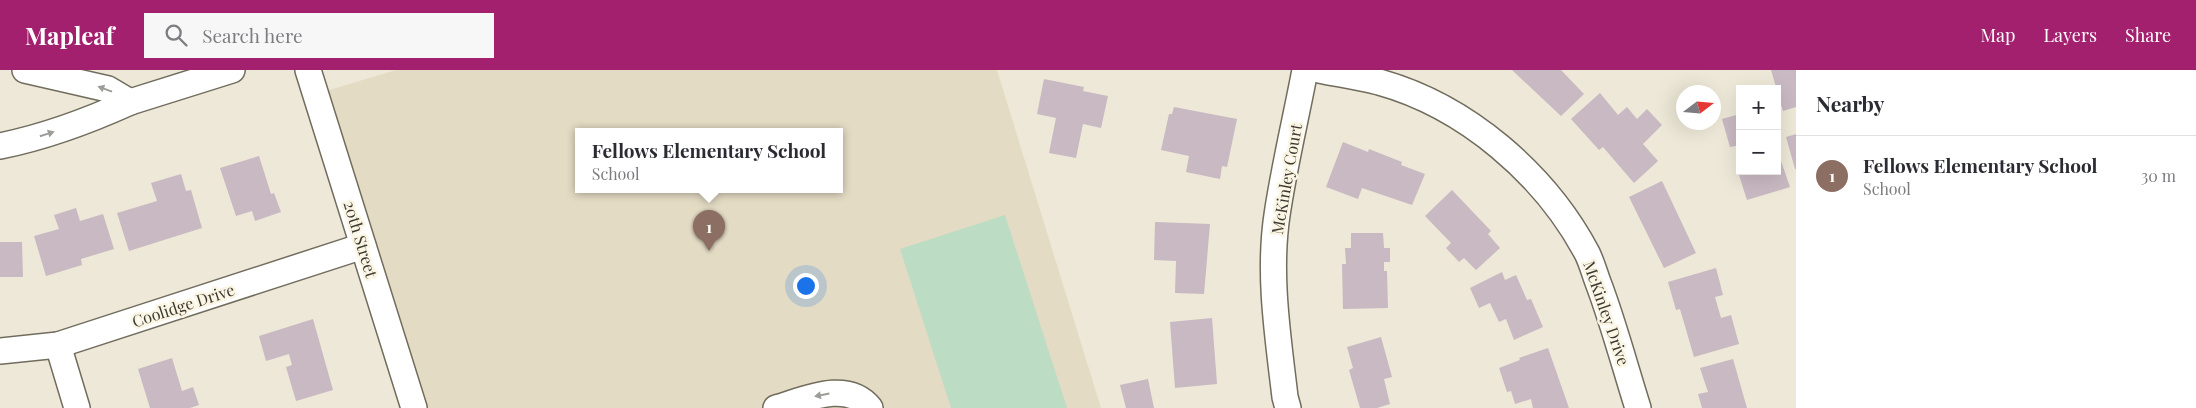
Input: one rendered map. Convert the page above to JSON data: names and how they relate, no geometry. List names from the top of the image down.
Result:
{
  "streets": {
    "street": [
      "McKinley Court",
      "20th Street",
      "Coolidge Drive",
      "McKinley Drive"
    ]
  },
  "crossings": [
    ["20th Street", "Coolidge Drive"]
  ],
  "north": "right",
  "page": {
    "header": "Mapleaf",
    "search": "Search here",
    "nav": ["Map", "Layers", "Share"],
    "heading": "Nearby",
    "map_buttons": ["+", "−"],
    "popup": ["Fellows Elementary School", "School"],
    "list": [
      {
        "mark": "1",
        "name": "Fellows Elementary School",
        "note": "School",
        "value": "30 m"
      }
    ],
    "pins": "1"
  }
}
